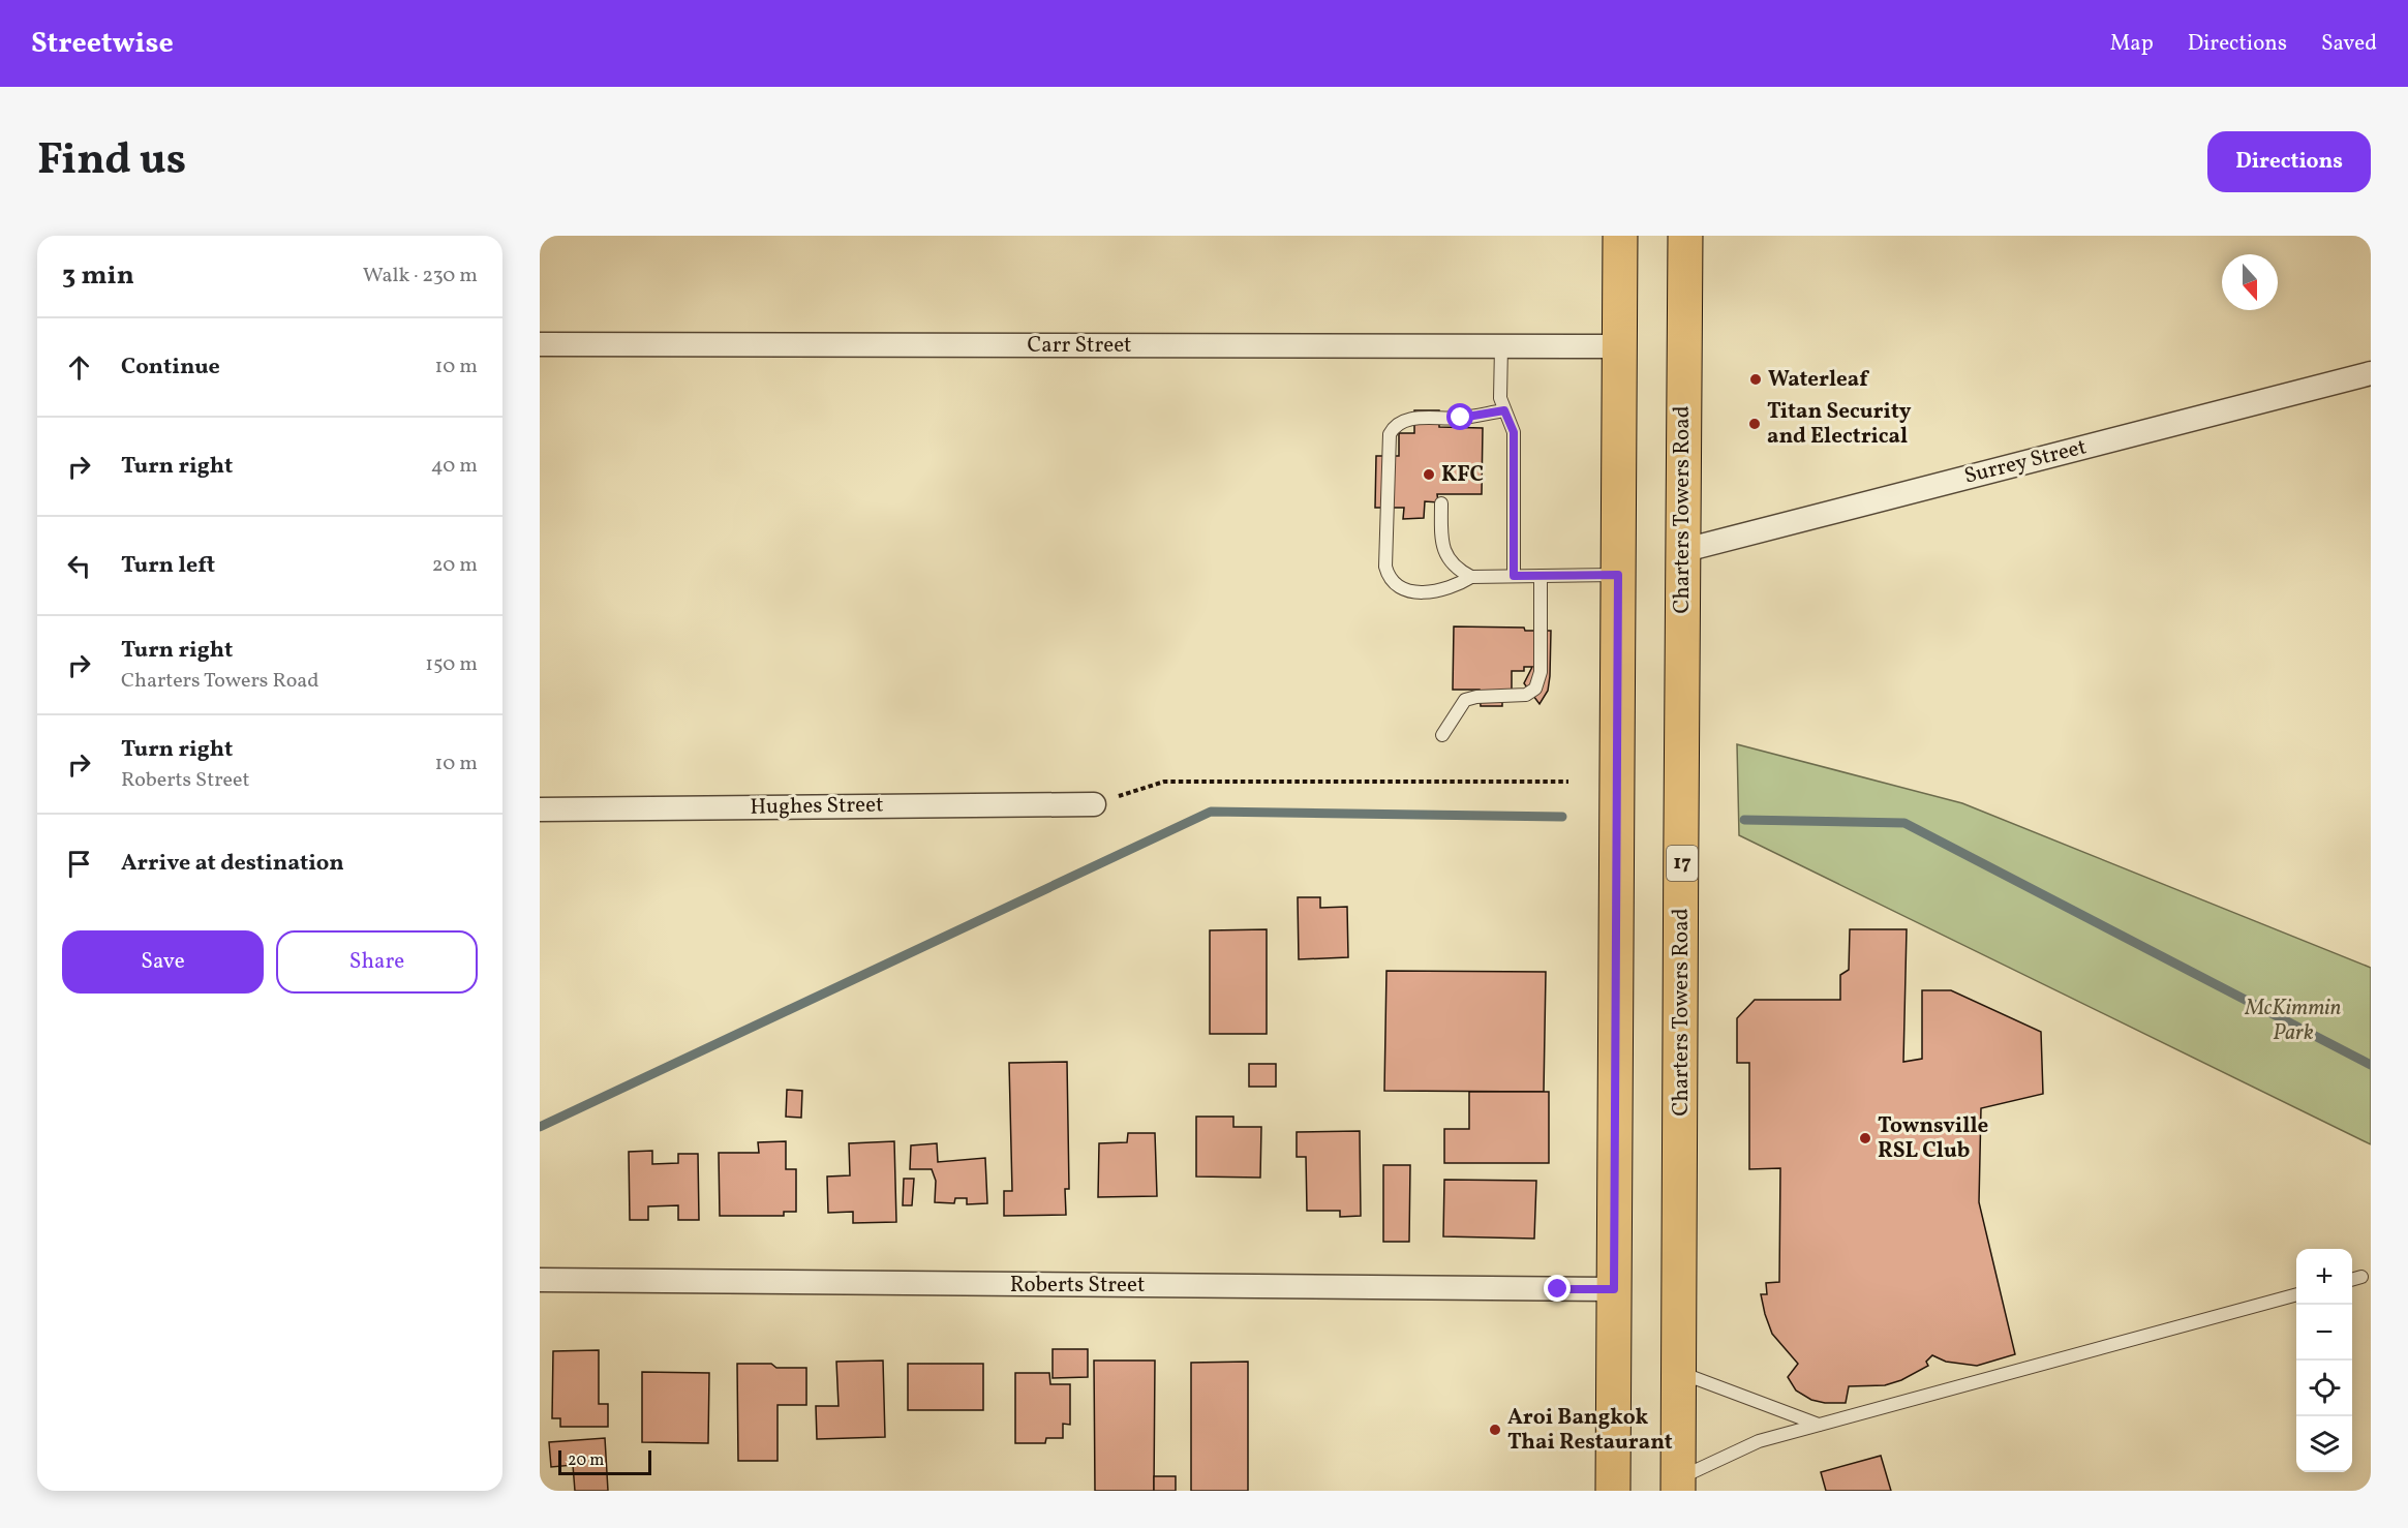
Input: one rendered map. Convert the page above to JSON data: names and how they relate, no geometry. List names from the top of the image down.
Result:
{
  "streets": {
    "main road": ["Charters Towers Road", "17"],
    "street": [
      "Carr Street",
      "Surrey Street",
      "Hughes Street",
      "Roberts Street"
    ]
  },
  "crossings": [
    ["Surrey Street", "Charters Towers Road"]
  ],
  "parks": ["McKimmin Park"],
  "places": [
    "Waterleaf",
    "Titan Security and Electrical",
    "KFC",
    "Townsville RSL Club",
    "Aroi Bangkok Thai Restaurant"
  ],
  "scale_bar": "20 m",
  "north": "bottom",
  "page": {
    "header": "Streetwise",
    "nav": ["Map", "Directions", "Saved"],
    "title": "Find us",
    "buttons": [
      "Directions",
      ["Save", "Share"]
    ],
    "heading": ["3 min", "Walk · 230 m"],
    "list": [
      ["Continue", "10 m"],
      ["Turn right", "40 m"],
      ["Turn left", "20 m"],
      ["Turn right", "Charters Towers Road", "150 m"],
      ["Turn right", "Roberts Street", "10 m"],
      "Arrive at destination"
    ],
    "map_buttons": ["+", "−"],
    "scale": "20 m"
  }
}
